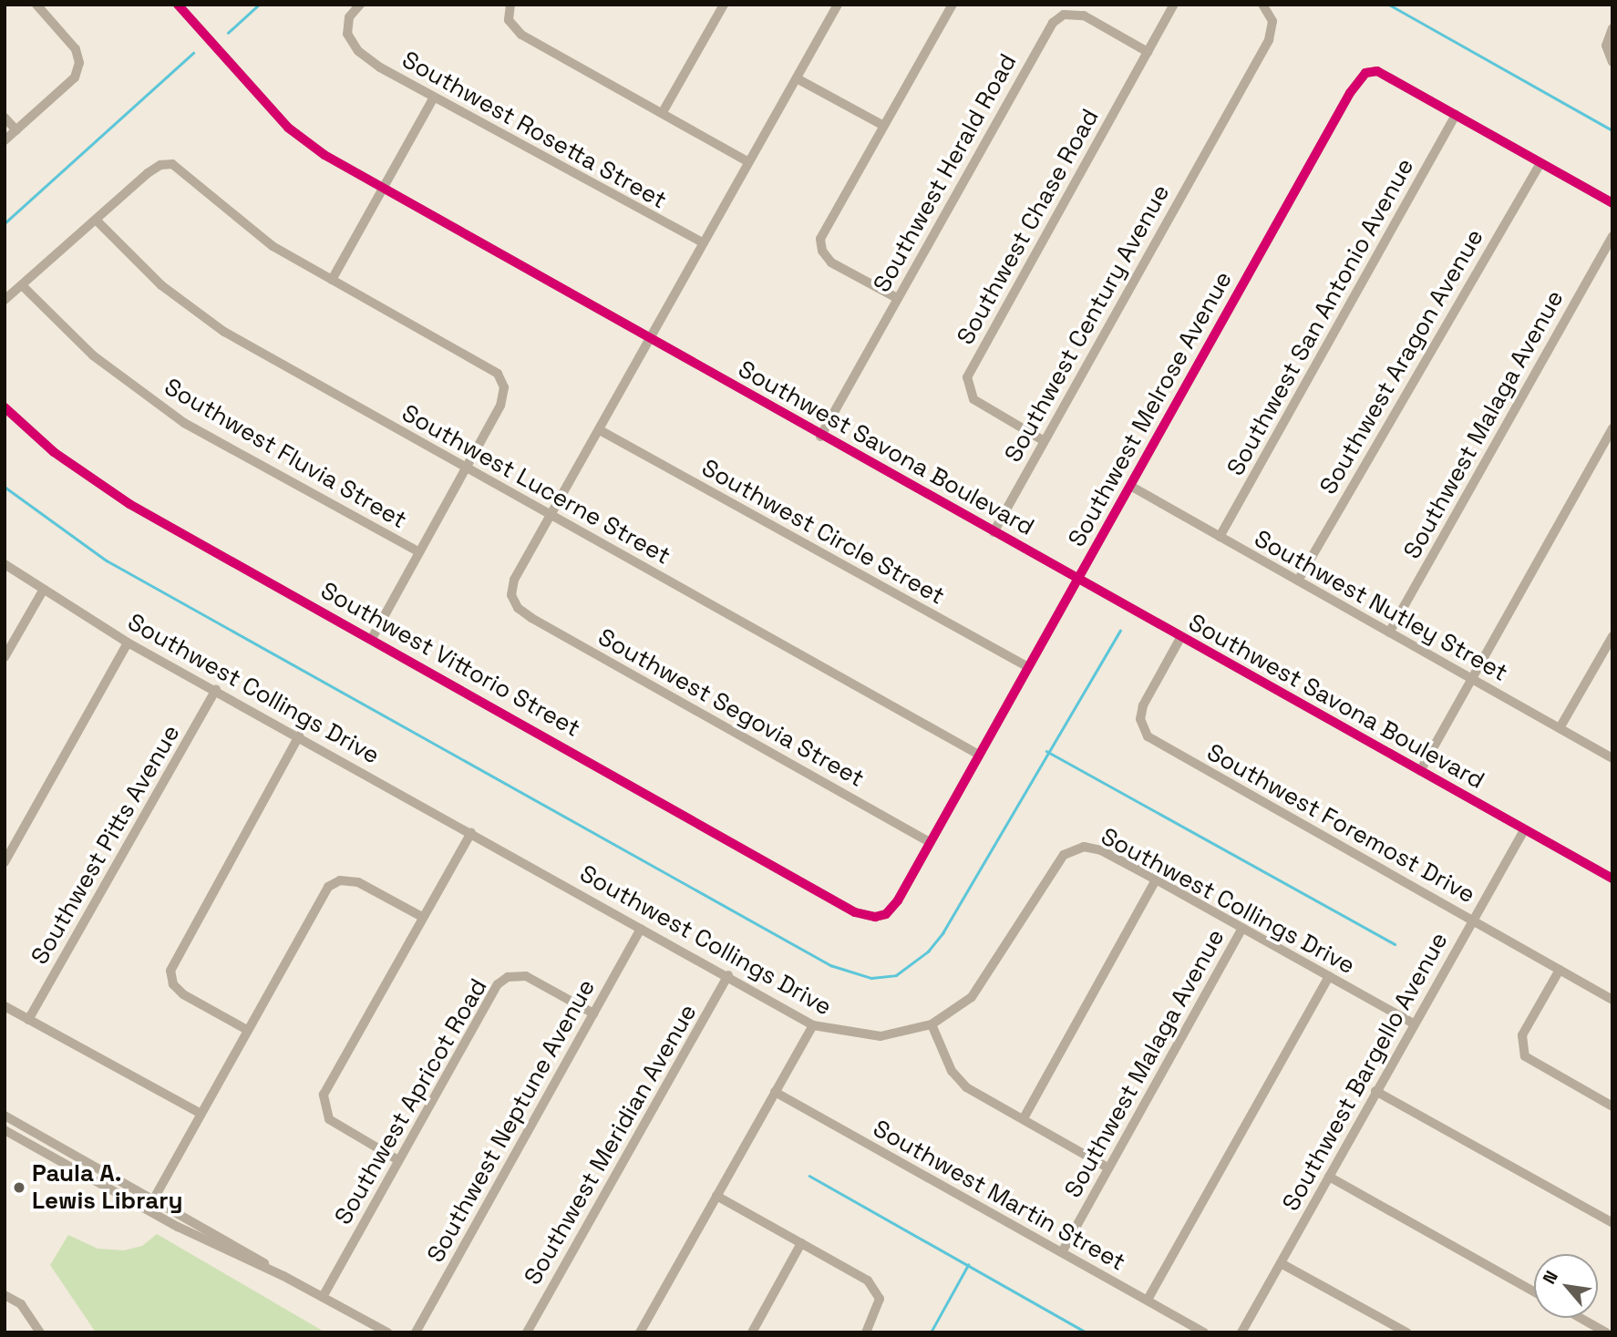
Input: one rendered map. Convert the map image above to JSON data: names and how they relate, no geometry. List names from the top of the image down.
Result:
{
  "streets": {
    "street": [
      "Southwest Rosetta Street",
      "Southwest Herald Road",
      "Southwest Chase Road",
      "Southwest San Antonio Avenue",
      "Southwest Century Avenue",
      "Southwest Aragon Avenue",
      "Southwest Melrose Avenue",
      "Southwest Malaga Avenue",
      "Southwest Savona Boulevard",
      "Southwest Fluvia Street",
      "Southwest Lucerne Street",
      "Southwest Circle Street",
      "Southwest Nutley Street",
      "Southwest Vittorio Street",
      "Southwest Collings Drive",
      "Southwest Segovia Street",
      "Southwest Foremost Drive",
      "Southwest Pitts Avenue",
      "Southwest Bargello Avenue",
      "Southwest Apricot Road",
      "Southwest Neptune Avenue",
      "Southwest Meridian Avenue",
      "Southwest Martin Street"
    ]
  },
  "crossings": [
    ["Southwest Herald Road", "Southwest Chase Road"],
    ["Southwest Herald Road", "Southwest Savona Boulevard"],
    ["Southwest Chase Road", "Southwest Century Avenue"],
    ["Southwest San Antonio Avenue", "Southwest Melrose Avenue"],
    ["Southwest San Antonio Avenue", "Southwest Nutley Street"],
    ["Southwest Century Avenue", "Southwest Savona Boulevard"],
    ["Southwest Aragon Avenue", "Southwest Nutley Street"],
    ["Southwest Melrose Avenue", "Southwest Savona Boulevard"],
    ["Southwest Melrose Avenue", "Southwest Lucerne Street"],
    ["Southwest Melrose Avenue", "Southwest Circle Street"],
    ["Southwest Melrose Avenue", "Southwest Nutley Street"],
    ["Southwest Melrose Avenue", "Southwest Vittorio Street"],
    ["Southwest Melrose Avenue", "Southwest Segovia Street"],
    ["Southwest Malaga Avenue", "Southwest Nutley Street"],
    ["Southwest Malaga Avenue", "Southwest Collings Drive"],
    ["Southwest Malaga Avenue", "Southwest Martin Street"],
    ["Southwest Savona Boulevard", "Southwest Foremost Drive"],
    ["Southwest Savona Boulevard", "Southwest Bargello Avenue"],
    ["Southwest Lucerne Street", "Southwest Segovia Street"],
    ["Southwest Collings Drive", "Southwest Pitts Avenue"],
    ["Southwest Collings Drive", "Southwest Bargello Avenue"],
    ["Southwest Collings Drive", "Southwest Neptune Avenue"],
    ["Southwest Collings Drive", "Southwest Meridian Avenue"],
    ["Southwest Foremost Drive", "Southwest Bargello Avenue"],
    ["Southwest Apricot Road", "Southwest Neptune Avenue"]
  ],
  "places": ["Paula A. Lewis Library"],
  "north": "top left"
}
